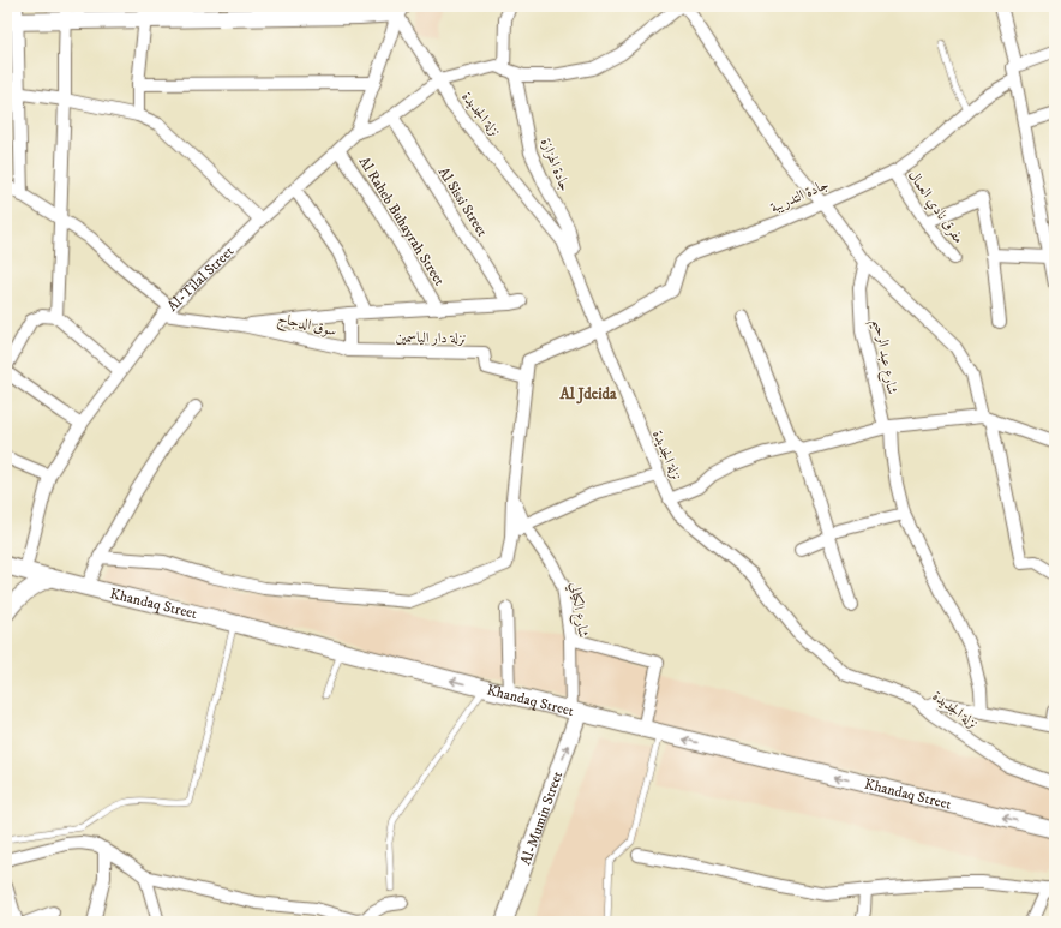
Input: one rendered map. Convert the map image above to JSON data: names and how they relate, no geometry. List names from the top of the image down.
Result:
{
  "streets": {
    "main road": ["Khandaq Street", "Al-Mumin Street"],
    "street": [
      "نزلة الجديدة",
      "جادة الهزازة",
      "جادة التدريبة",
      "Al Sissi Street",
      "مفرق نادي العمال",
      "Al Raheb Buhayrah Street",
      "Al-Tilal Street",
      "سوق الدجاج",
      "نزلة دار الياسمين",
      "شارع عبد الرحيم",
      "شارع الكيالي"
    ]
  },
  "crossings": [
    ["نزلة الجديدة", "جادة الهزازة"],
    ["نزلة الجديدة", "جادة التدريبة"],
    ["نزلة الجديدة", "Al-Tilal Street"],
    ["جادة التدريبة", "مفرق نادي العمال"],
    ["جادة التدريبة", "نزلة دار الياسمين"],
    ["Al Sissi Street", "سوق الدجاج"],
    ["Al Raheb Buhayrah Street", "Al-Tilal Street"],
    ["Al Raheb Buhayrah Street", "سوق الدجاج"],
    ["Al-Tilal Street", "سوق الدجاج"],
    ["Al-Tilal Street", "Khandaq Street"],
    ["سوق الدجاج", "نزلة دار الياسمين"],
    ["Khandaq Street", "شارع الكيالي"],
    ["Khandaq Street", "Al-Mumin Street"],
    ["شارع الكيالي", "Al-Mumin Street"]
  ],
  "one_way": ["Khandaq Street", "Al-Mumin Street"],
  "districts": ["Al Jdeida"]
}
